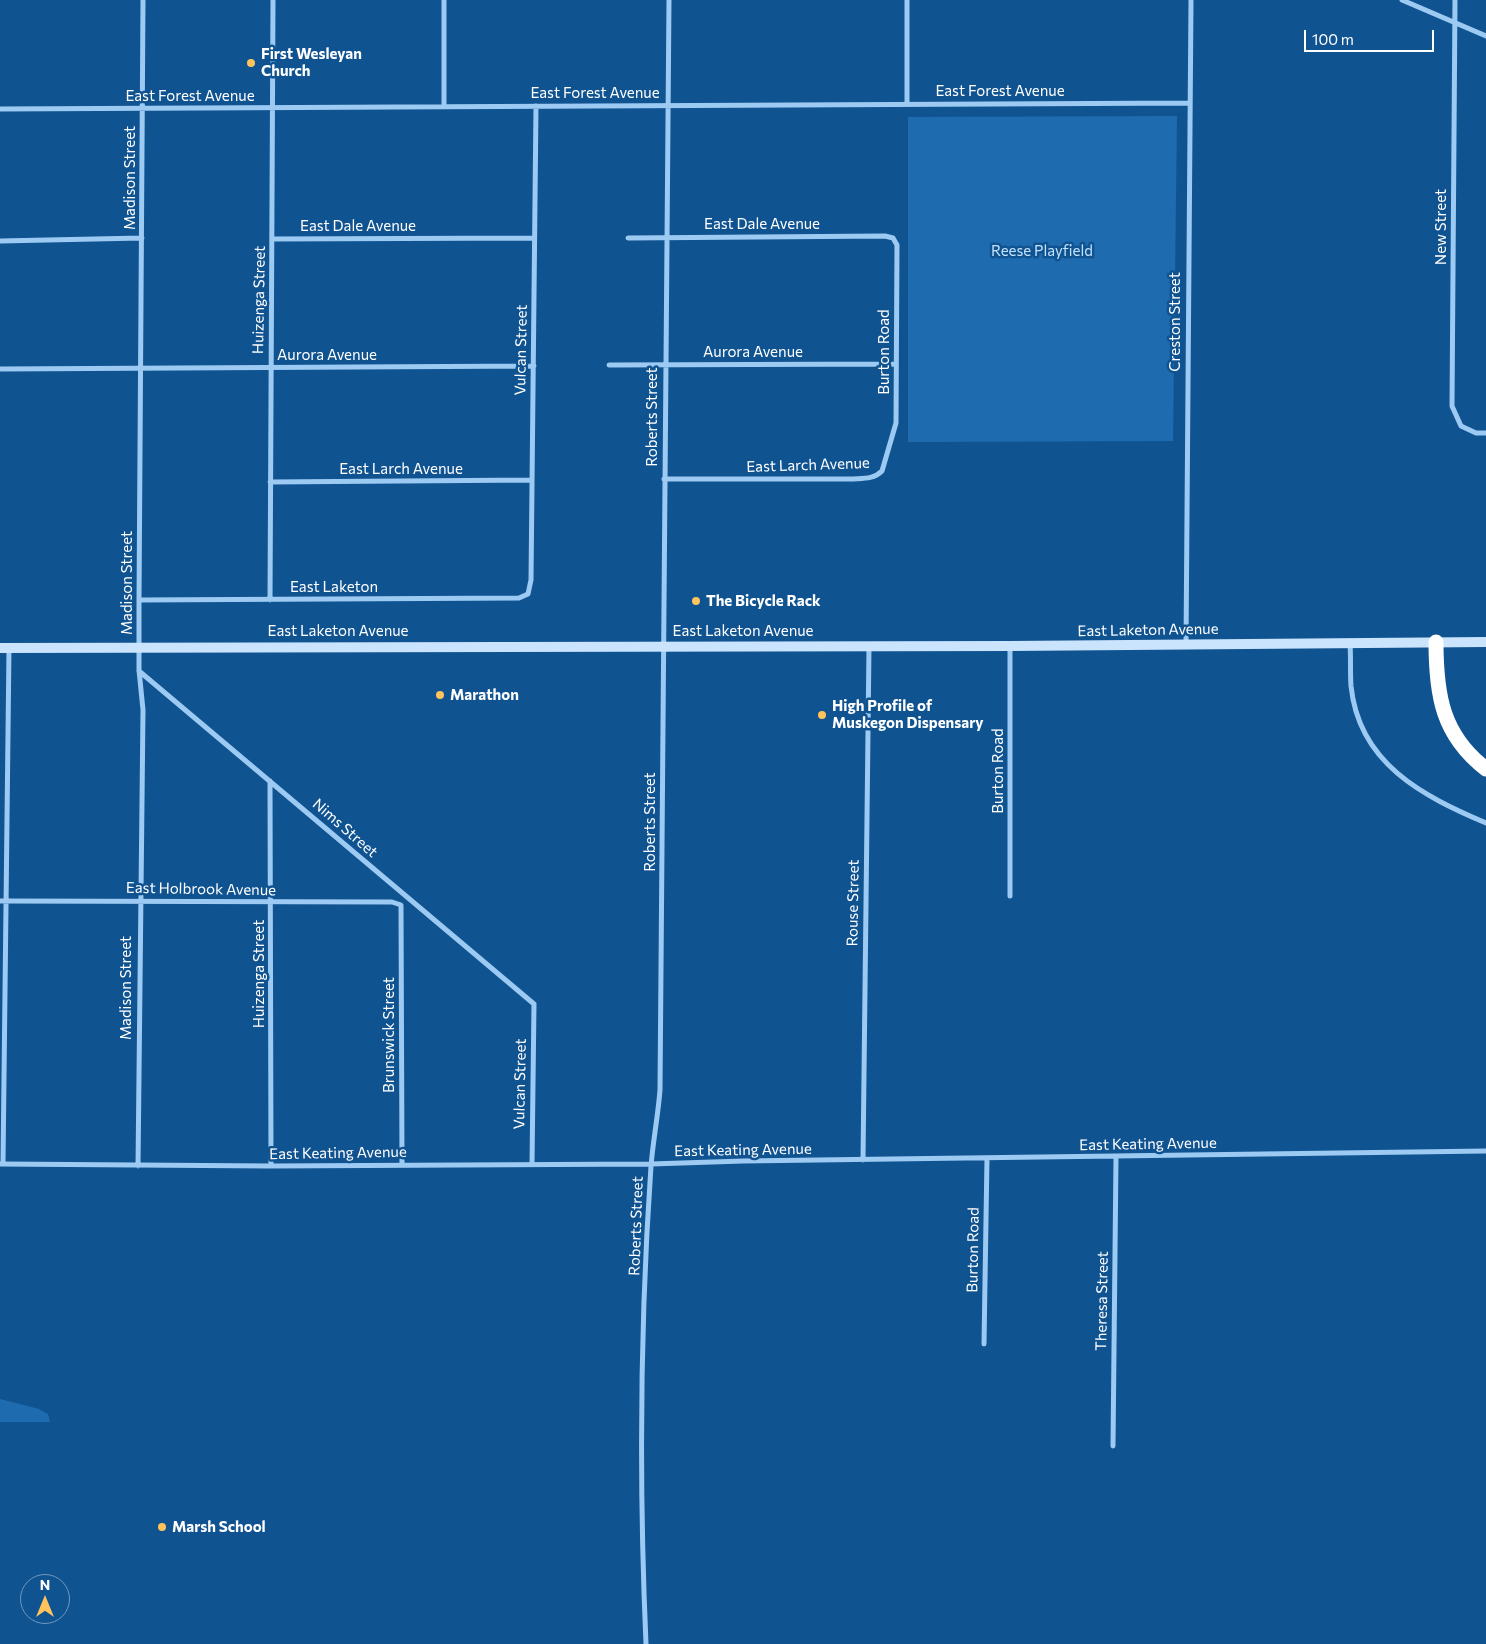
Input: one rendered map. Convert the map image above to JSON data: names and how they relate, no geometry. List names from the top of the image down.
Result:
{
  "streets": {
    "main road": ["East Laketon Avenue"],
    "street": [
      "East Forest Avenue",
      "Madison Street",
      "East Dale Avenue",
      "New Street",
      "Huizenga Street",
      "Creston Street",
      "Vulcan Street",
      "Aurora Avenue",
      "Burton Road",
      "Roberts Street",
      "East Larch Avenue",
      "East Laketon",
      "Nims Street",
      "East Holbrook Avenue",
      "Rouse Street",
      "Brunswick Street",
      "East Keating Avenue",
      "Theresa Street"
    ]
  },
  "crossings": [
    ["East Forest Avenue", "Madison Street"],
    ["East Forest Avenue", "Huizenga Street"],
    ["East Forest Avenue", "Creston Street"],
    ["East Forest Avenue", "Vulcan Street"],
    ["East Forest Avenue", "Roberts Street"],
    ["Madison Street", "Aurora Avenue"],
    ["Madison Street", "East Laketon"],
    ["Madison Street", "East Laketon Avenue"],
    ["Madison Street", "Nims Street"],
    ["Madison Street", "East Holbrook Avenue"],
    ["Madison Street", "East Keating Avenue"],
    ["East Dale Avenue", "Huizenga Street"],
    ["East Dale Avenue", "Vulcan Street"],
    ["East Dale Avenue", "Burton Road"],
    ["East Dale Avenue", "Roberts Street"],
    ["Huizenga Street", "Aurora Avenue"],
    ["Huizenga Street", "East Larch Avenue"],
    ["Huizenga Street", "East Laketon"],
    ["Huizenga Street", "Nims Street"],
    ["Huizenga Street", "East Holbrook Avenue"],
    ["Huizenga Street", "East Keating Avenue"],
    ["Creston Street", "East Laketon Avenue"],
    ["Vulcan Street", "Aurora Avenue"],
    ["Vulcan Street", "East Larch Avenue"],
    ["Vulcan Street", "East Laketon"],
    ["Vulcan Street", "Nims Street"],
    ["Vulcan Street", "East Keating Avenue"],
    ["Aurora Avenue", "Burton Road"],
    ["Aurora Avenue", "Roberts Street"],
    ["Burton Road", "East Larch Avenue"],
    ["Burton Road", "East Laketon Avenue"],
    ["Burton Road", "East Keating Avenue"],
    ["Roberts Street", "East Larch Avenue"],
    ["Roberts Street", "East Laketon Avenue"],
    ["Roberts Street", "East Keating Avenue"],
    ["East Laketon Avenue", "Rouse Street"],
    ["East Holbrook Avenue", "Brunswick Street"],
    ["Rouse Street", "East Keating Avenue"],
    ["Brunswick Street", "East Keating Avenue"],
    ["East Keating Avenue", "Theresa Street"]
  ],
  "parks": ["Reese Playfield"],
  "places": [
    "First Wesleyan Church",
    "The Bicycle Rack",
    "Marathon",
    "High Profile of Muskegon Dispensary",
    "Marsh School"
  ],
  "scale_bar": "100 m",
  "north": "top"
}
